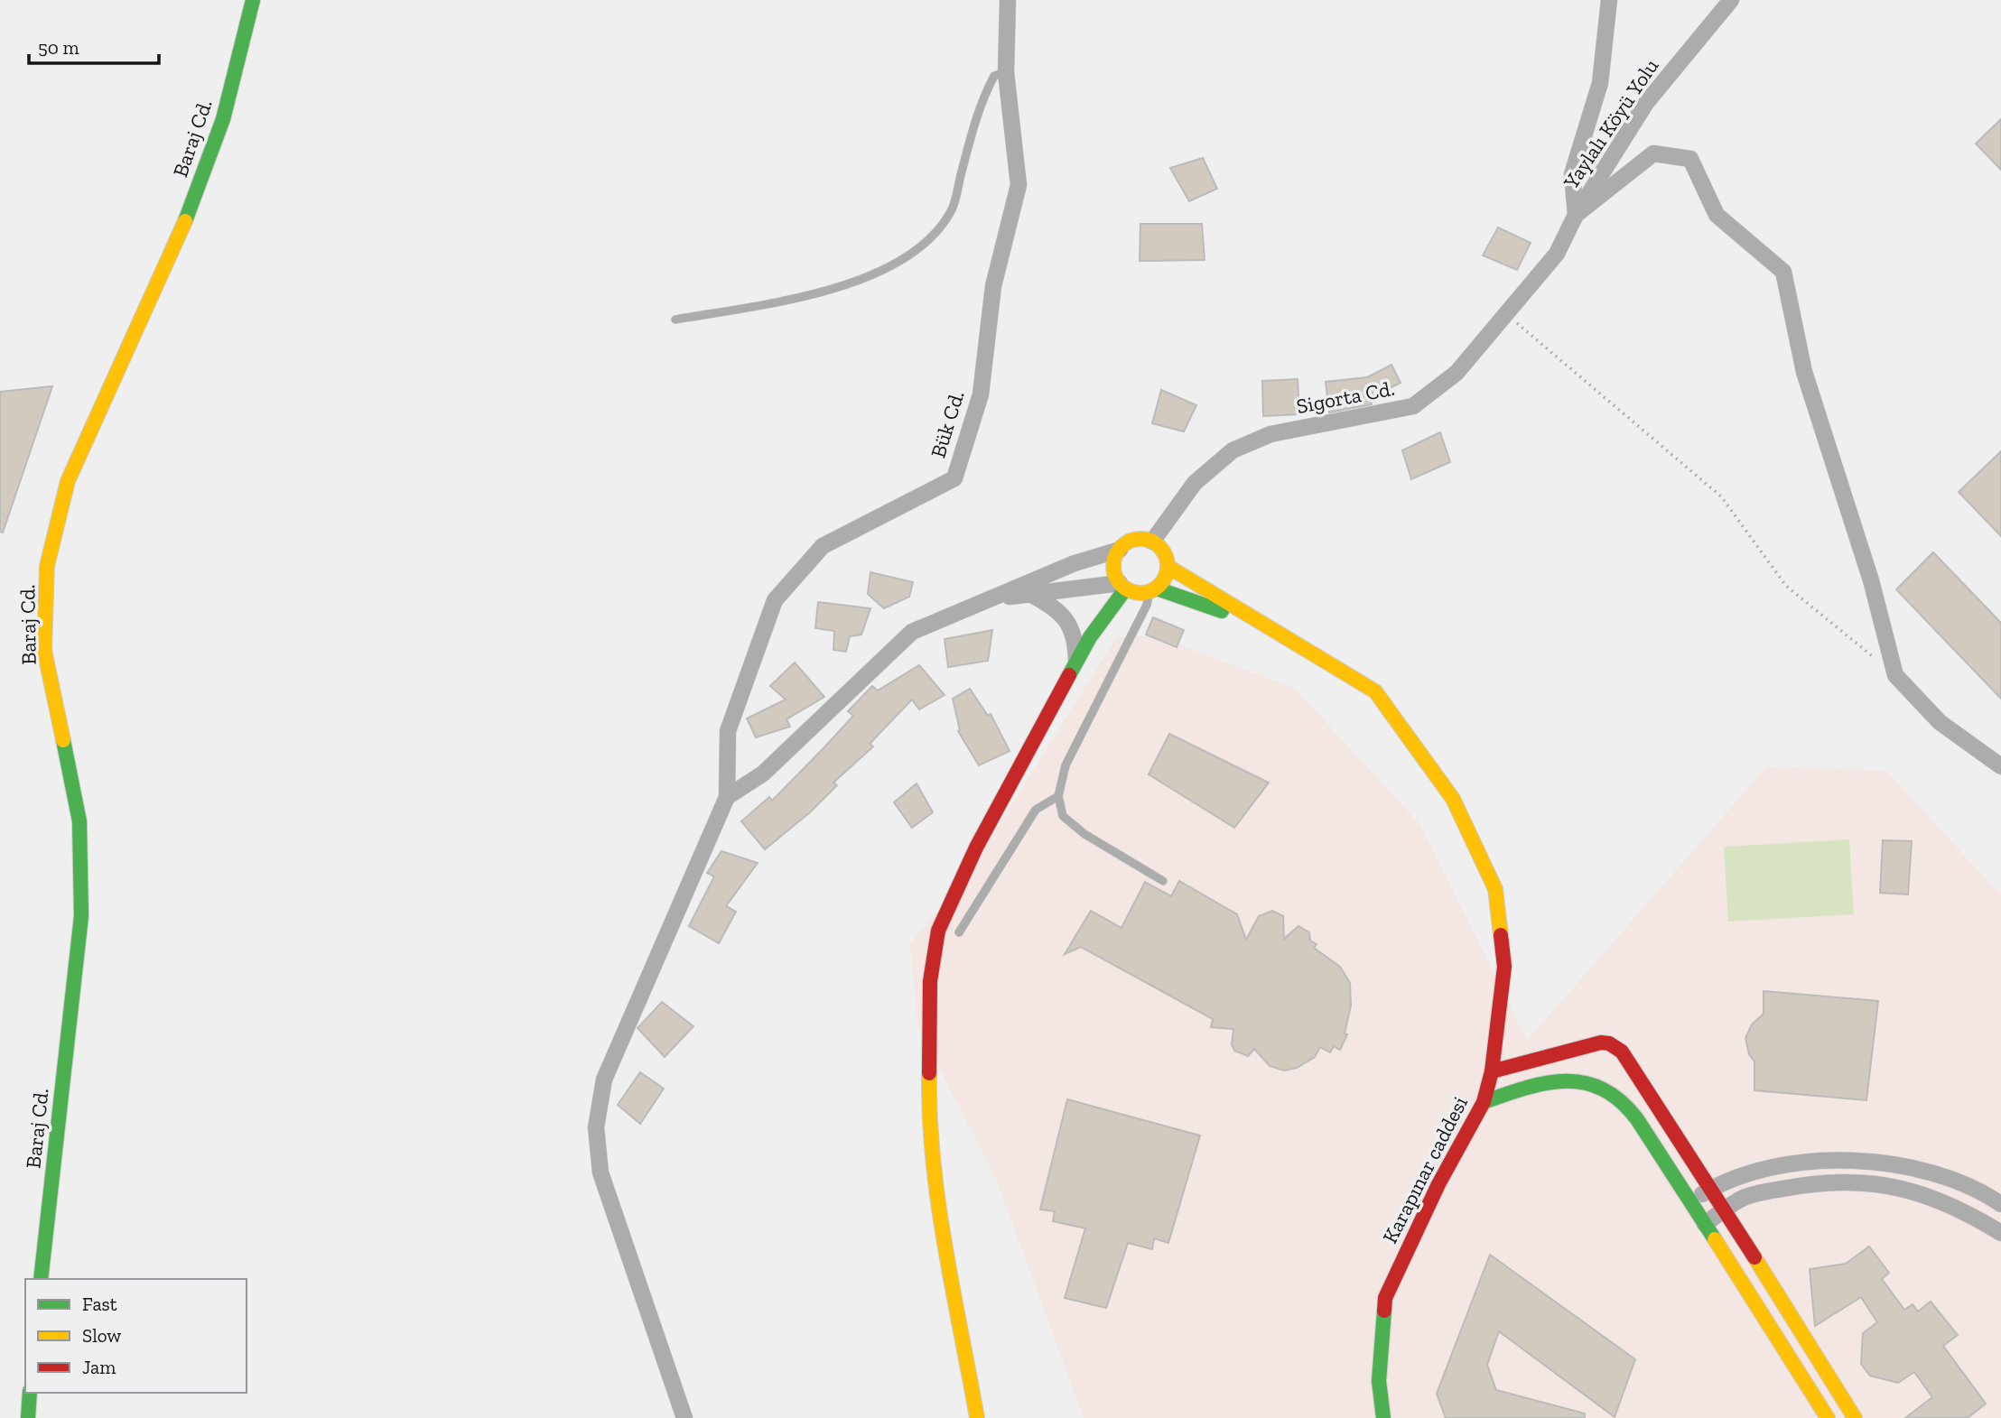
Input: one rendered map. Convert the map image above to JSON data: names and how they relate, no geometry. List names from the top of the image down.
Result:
{
  "streets": {
    "street": [
      "Yaylalı Köyü Yolu",
      "Baraj Cd.",
      "Sigorta Cd.",
      "Bük Cd.",
      "Karapınar caddesi"
    ]
  },
  "crossings": [
    ["Yaylalı Köyü Yolu", "Sigorta Cd."],
    ["Sigorta Cd.", "Karapınar caddesi"]
  ],
  "legend": ["Fast", "Slow", "Jam"],
  "scale_bar": "50 m"
}
